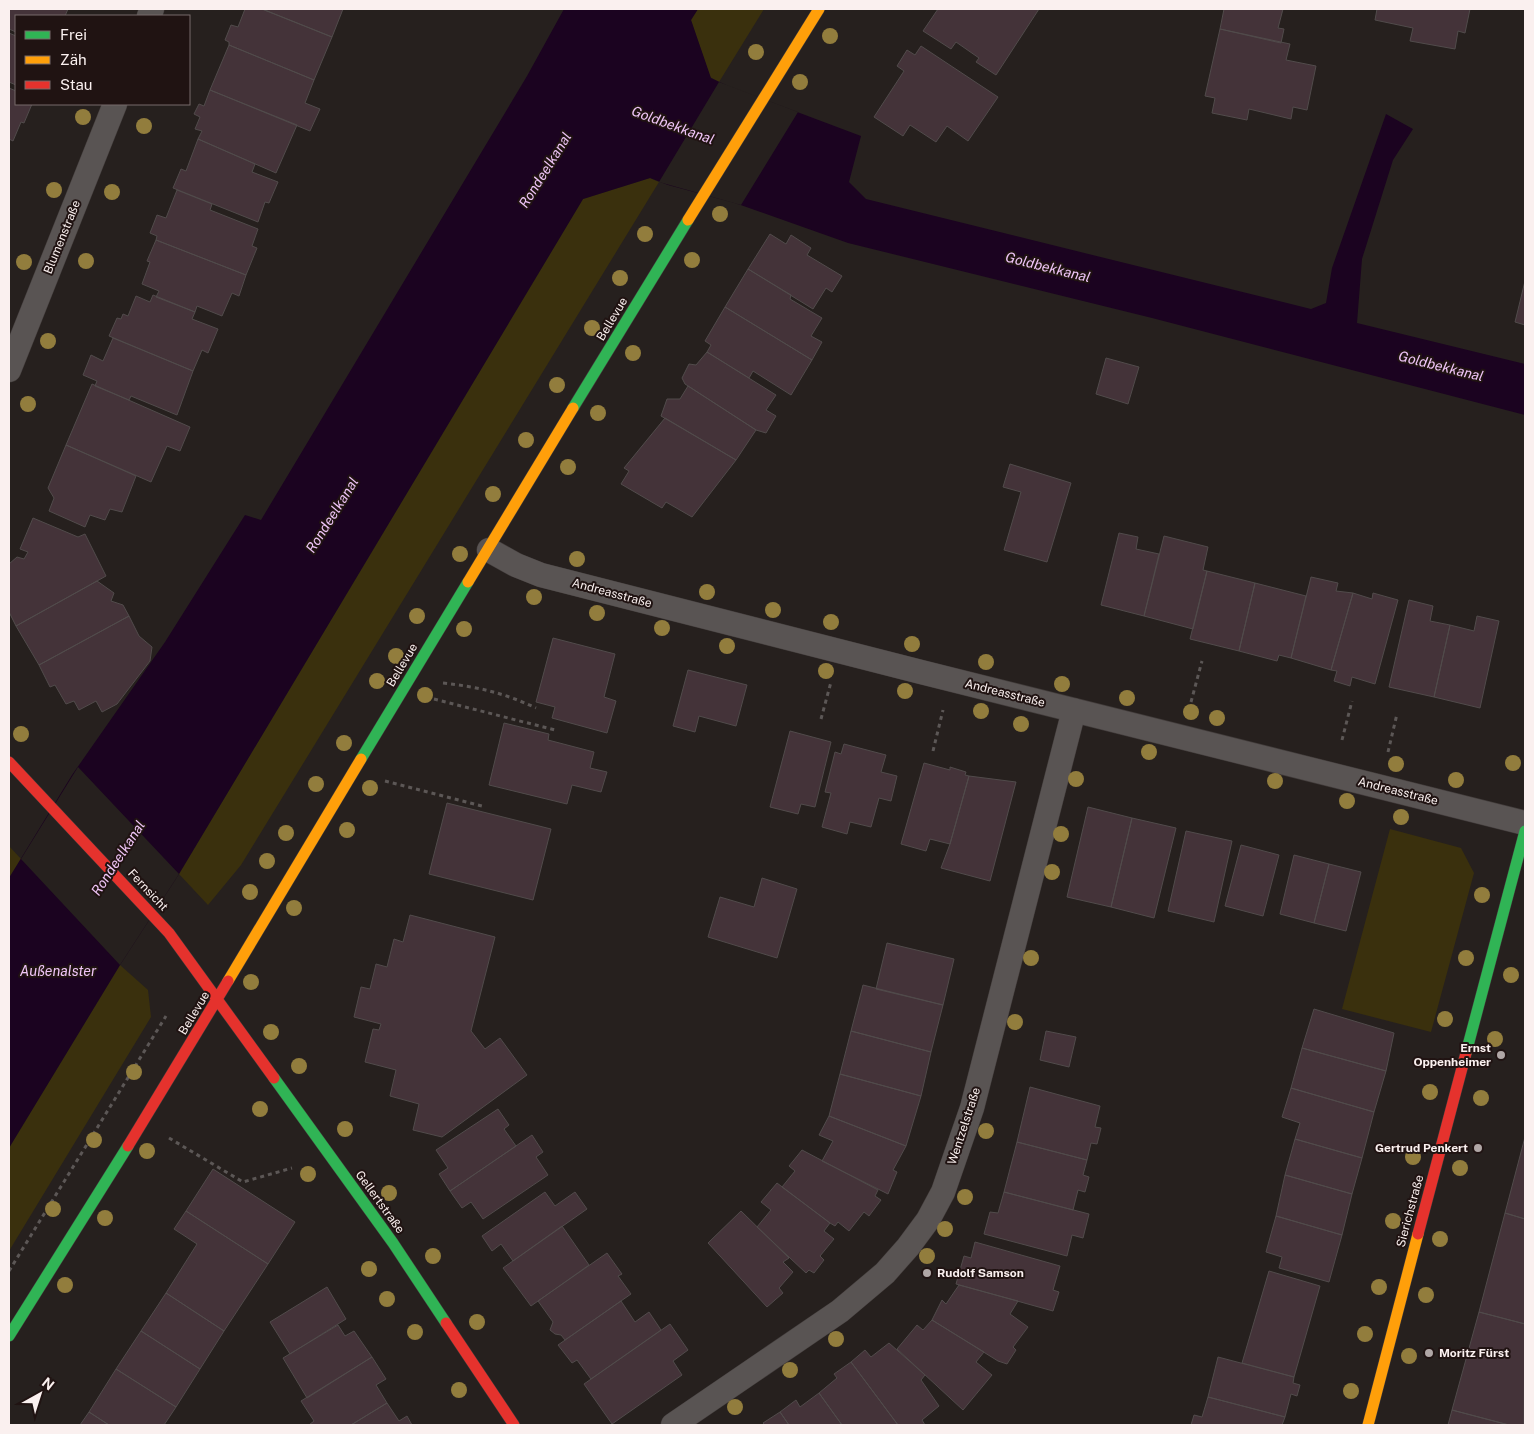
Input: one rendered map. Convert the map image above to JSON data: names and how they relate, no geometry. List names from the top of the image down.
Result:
{
  "streets": {
    "street": [
      "Blumenstraße",
      "Bellevue",
      "Andreasstraße",
      "Fernsicht",
      "Wentzelstraße",
      "Gellertstraße",
      "Sierichstraße"
    ]
  },
  "crossings": [
    ["Bellevue", "Andreasstraße"],
    ["Bellevue", "Fernsicht"],
    ["Bellevue", "Gellertstraße"],
    ["Andreasstraße", "Wentzelstraße"],
    ["Fernsicht", "Gellertstraße"]
  ],
  "water": ["Goldbekkanal", "Rondeelkanal", "Außenalster"],
  "places": [
    "Ernst Oppenheimer",
    "Gertrud Penkert",
    "Rudolf Samson",
    "Moritz Fürst"
  ],
  "legend": ["Frei", "Zäh", "Stau"],
  "north": "top right"
}
